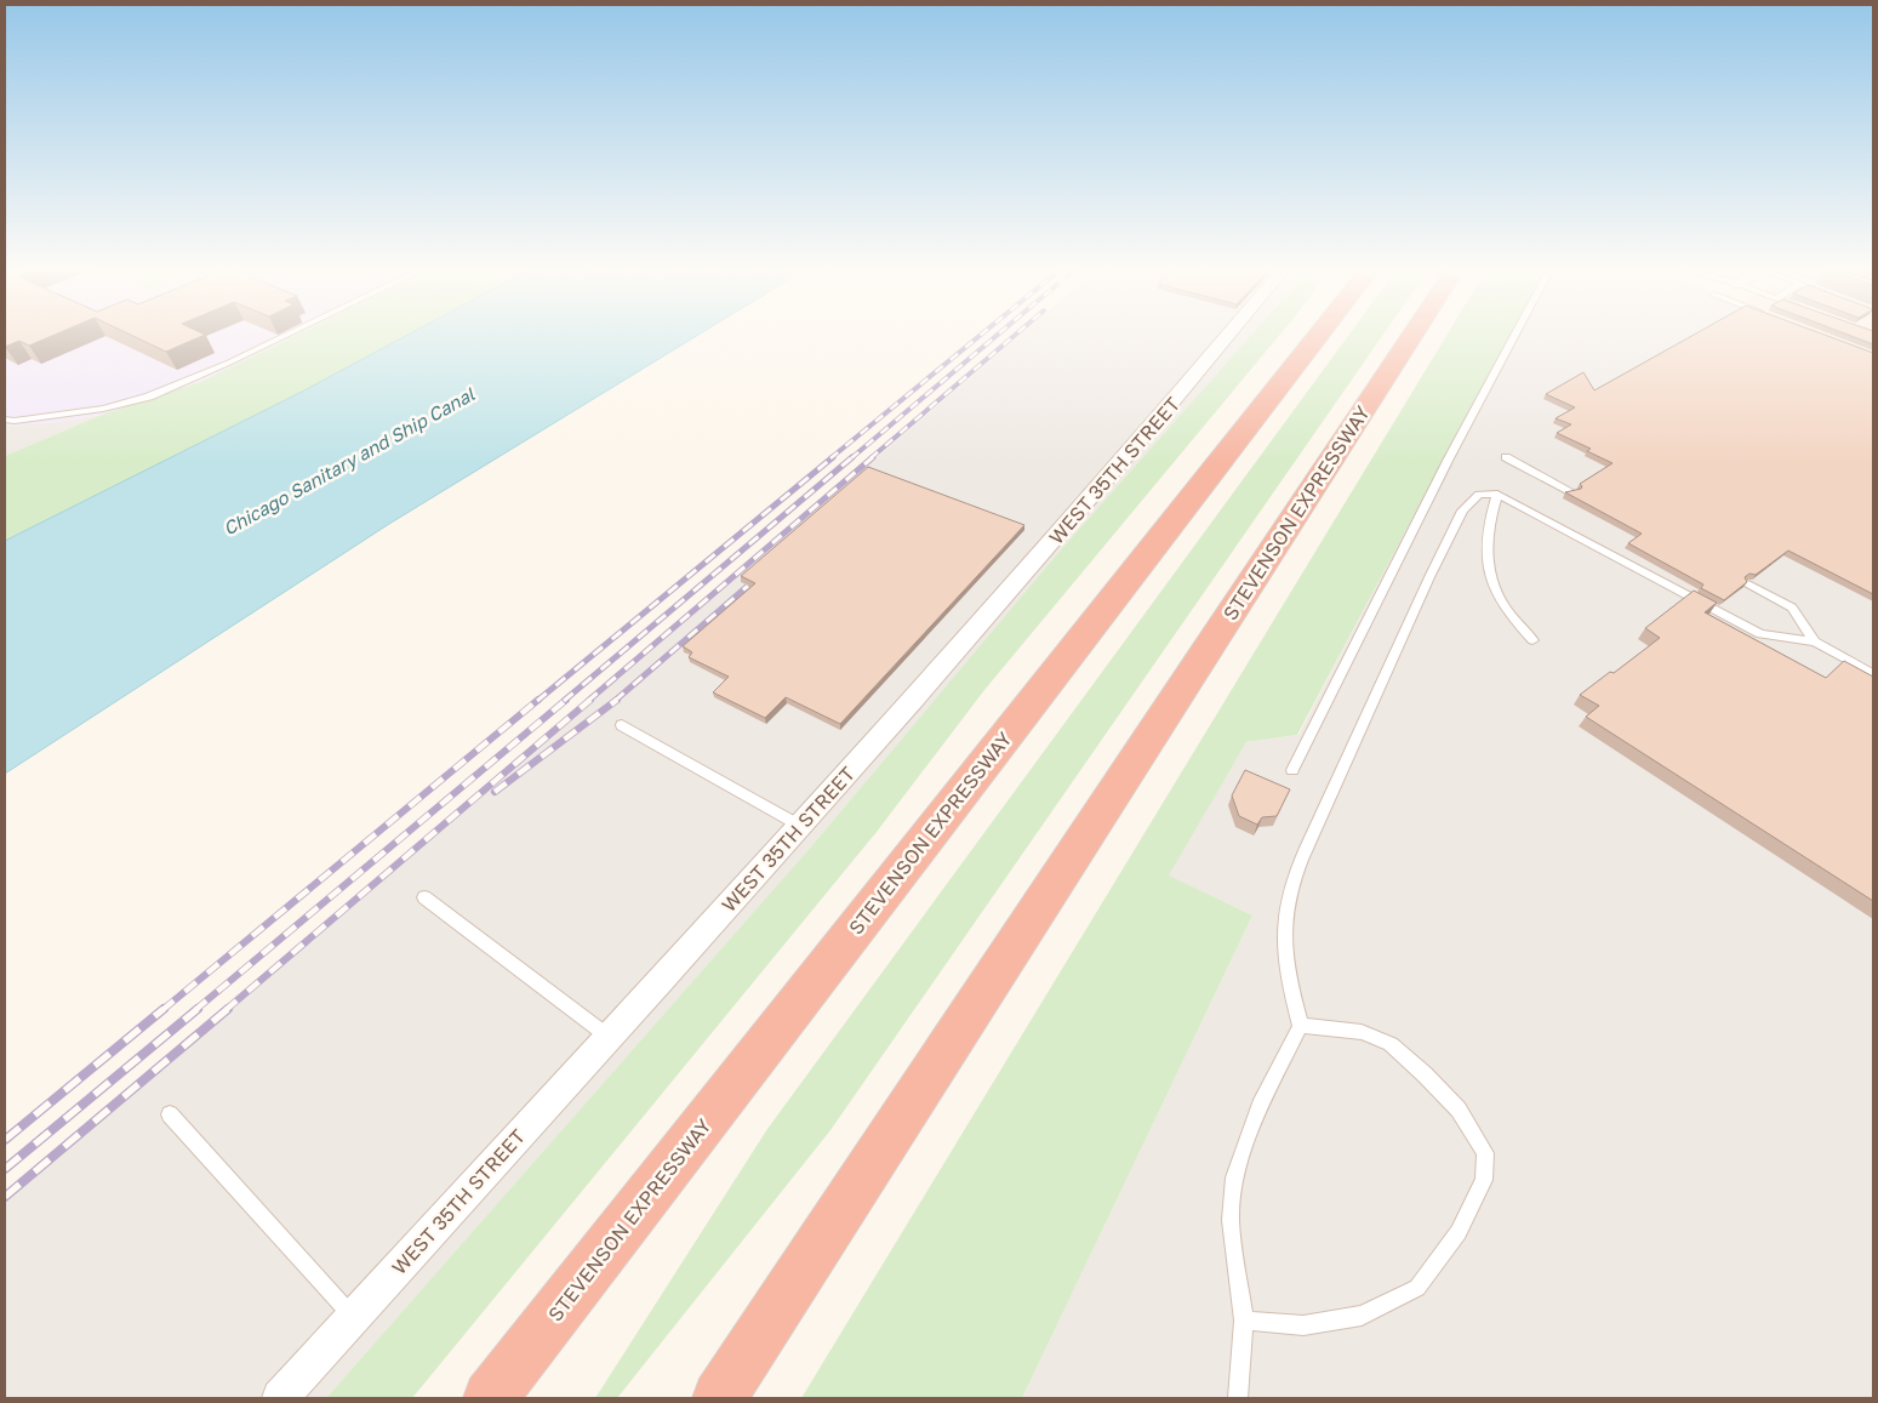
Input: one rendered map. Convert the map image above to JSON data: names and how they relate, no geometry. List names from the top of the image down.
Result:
{
  "streets": {
    "highway": ["STEVENSON EXPRESSWAY"],
    "street": ["WEST 35TH STREET"]
  },
  "water": ["Chicago Sanitary and Ship Canal"]
}
